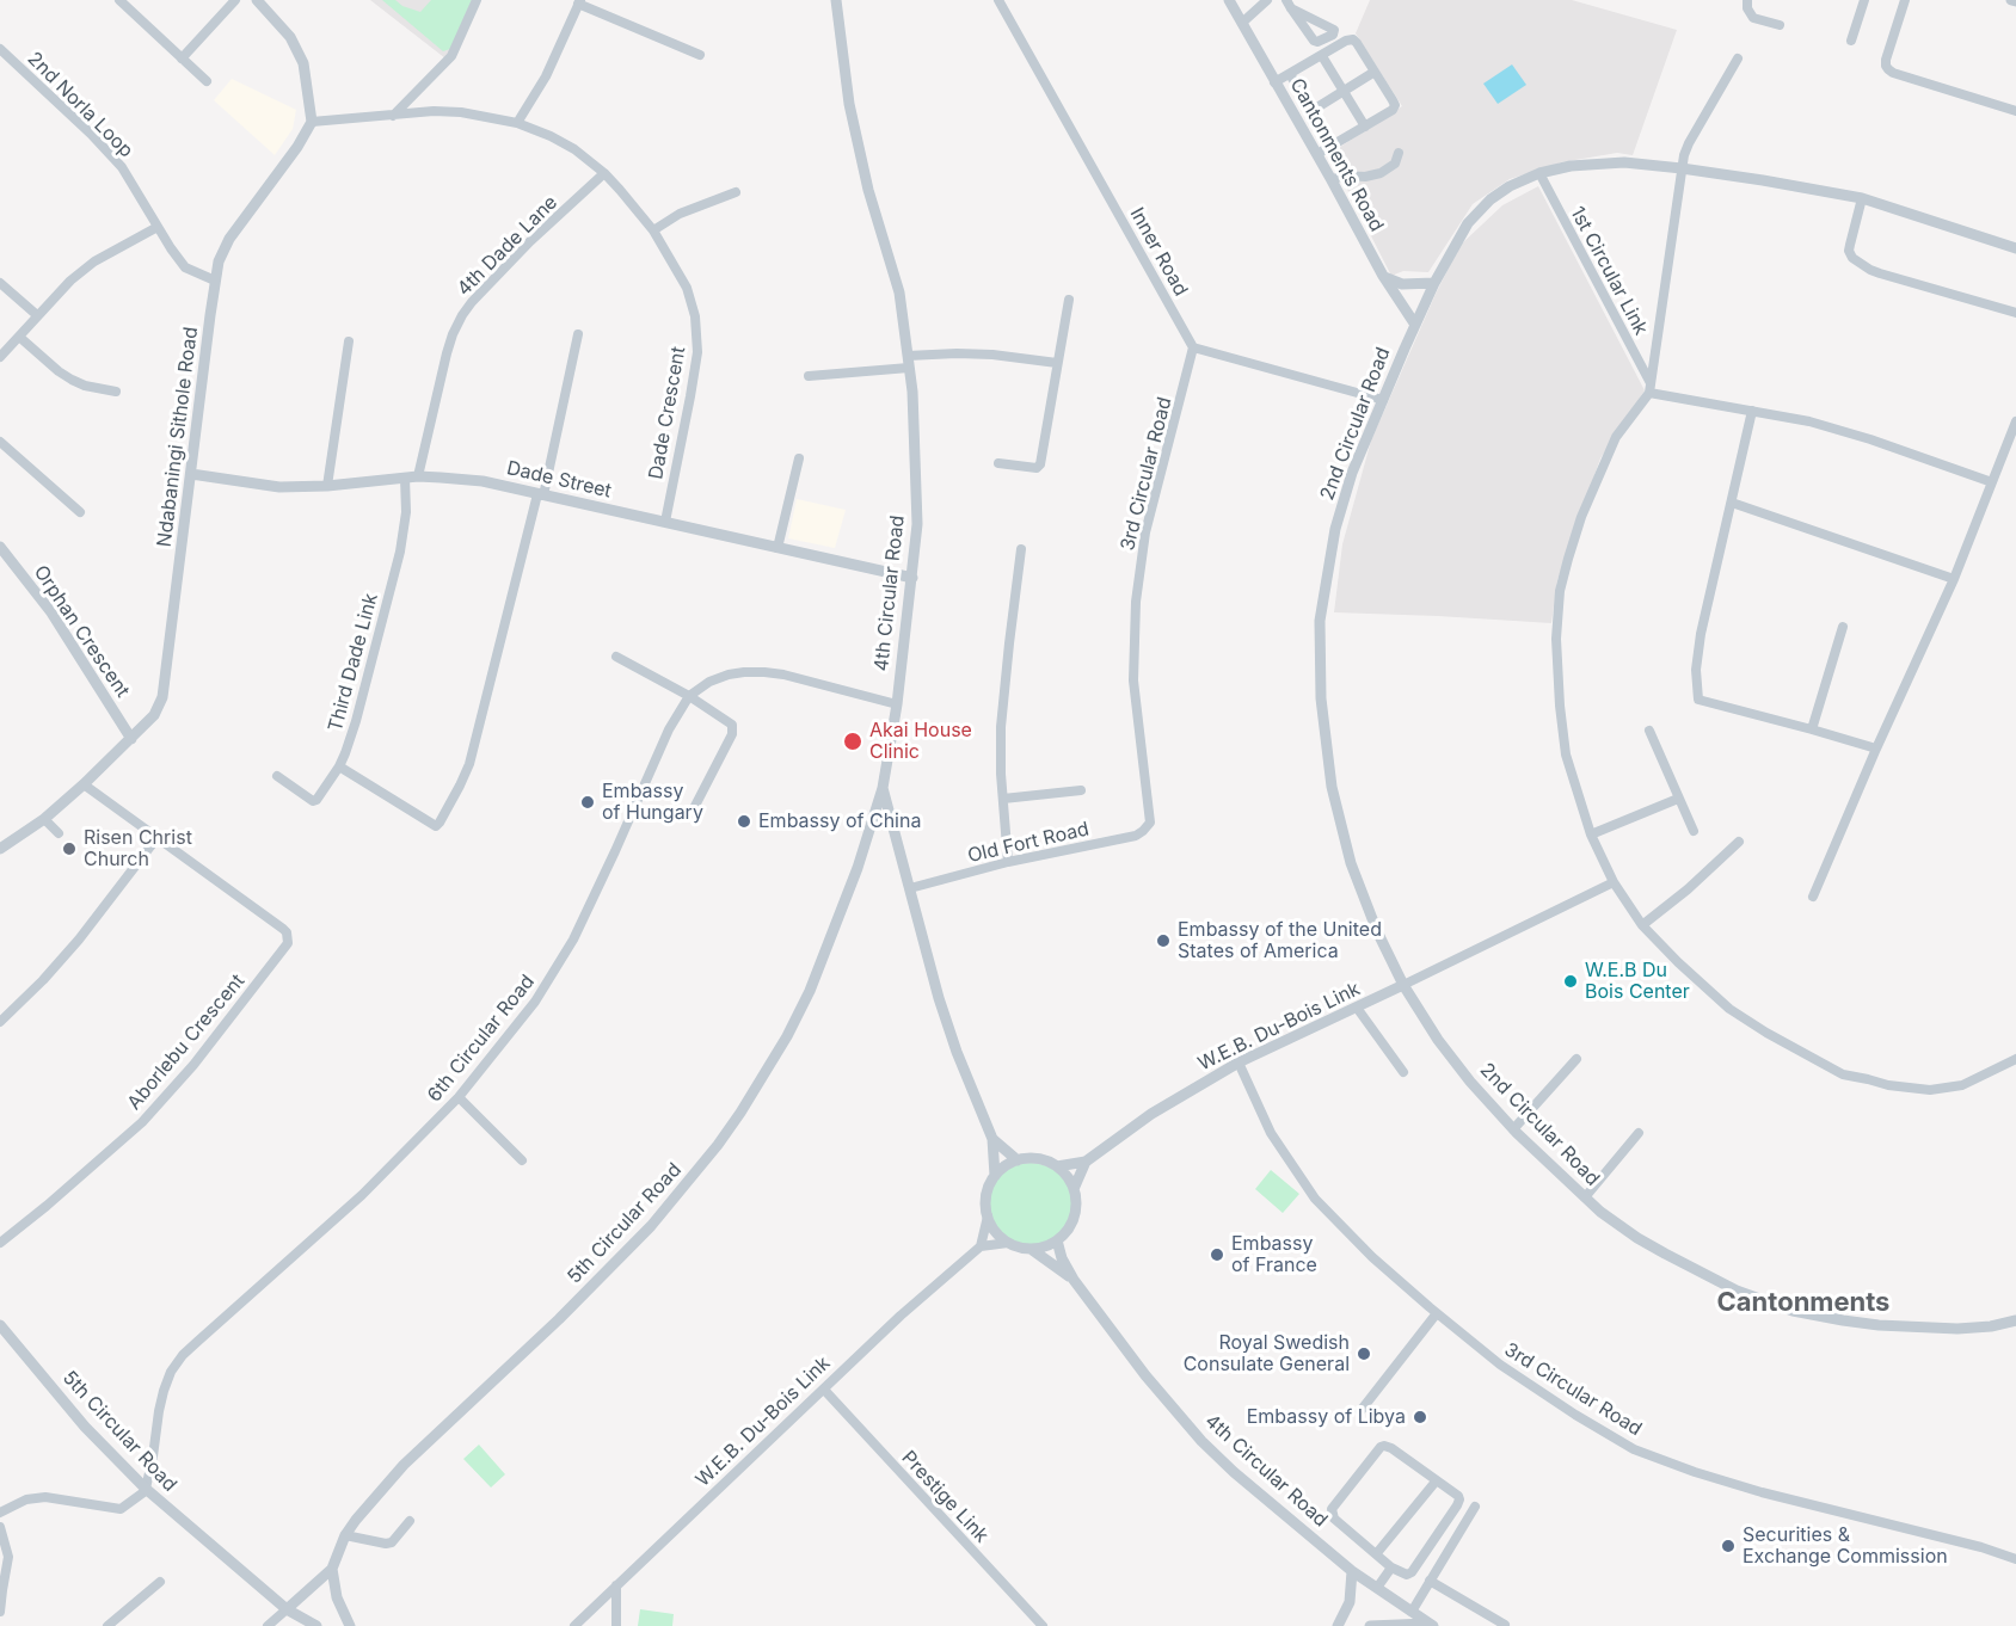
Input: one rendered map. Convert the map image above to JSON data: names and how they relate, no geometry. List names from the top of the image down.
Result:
{
  "streets": {
    "street": [
      "2nd Norla Loop",
      "Cantonments Road",
      "4th Dade Lane",
      "Inner Road",
      "1st Circular Link",
      "Dade Crescent",
      "2nd Circular Road",
      "Ndabaningi Sithole Road",
      "3rd Circular Road",
      "Dade Street",
      "4th Circular Road",
      "Orphan Crescent",
      "Third Dade Link",
      "Old Fort Road",
      "W.E.B. Du-Bois Link",
      "6th Circular Road",
      "Aborlebu Crescent",
      "5th Circular Road",
      "Prestige Link"
    ]
  },
  "crossings": [
    ["2nd Norla Loop", "Ndabaningi Sithole Road"],
    ["Cantonments Road", "2nd Circular Road"],
    ["4th Dade Lane", "Dade Crescent"],
    ["4th Dade Lane", "Dade Street"],
    ["Inner Road", "3rd Circular Road"],
    ["1st Circular Link", "2nd Circular Road"],
    ["Dade Crescent", "Ndabaningi Sithole Road"],
    ["Dade Crescent", "Dade Street"],
    ["2nd Circular Road", "W.E.B. Du-Bois Link"],
    ["Ndabaningi Sithole Road", "Dade Street"],
    ["Ndabaningi Sithole Road", "Orphan Crescent"],
    ["3rd Circular Road", "Old Fort Road"],
    ["3rd Circular Road", "W.E.B. Du-Bois Link"],
    ["Dade Street", "4th Circular Road"],
    ["Dade Street", "Third Dade Link"],
    ["4th Circular Road", "Old Fort Road"],
    ["4th Circular Road", "W.E.B. Du-Bois Link"],
    ["4th Circular Road", "6th Circular Road"],
    ["4th Circular Road", "5th Circular Road"],
    ["W.E.B. Du-Bois Link", "Prestige Link"],
    ["6th Circular Road", "5th Circular Road"]
  ],
  "districts": ["Cantonments"],
  "places": [
    "Akai House Clinic",
    "Embassy of Hungary",
    "Embassy of China",
    "Risen Christ Church",
    "Embassy of the United States of America",
    "W.E.B Du Bois Center",
    "Embassy of France",
    "Royal Swedish Consulate General",
    "Embassy of Libya",
    "Securities & Exchange Commission"
  ]
}
